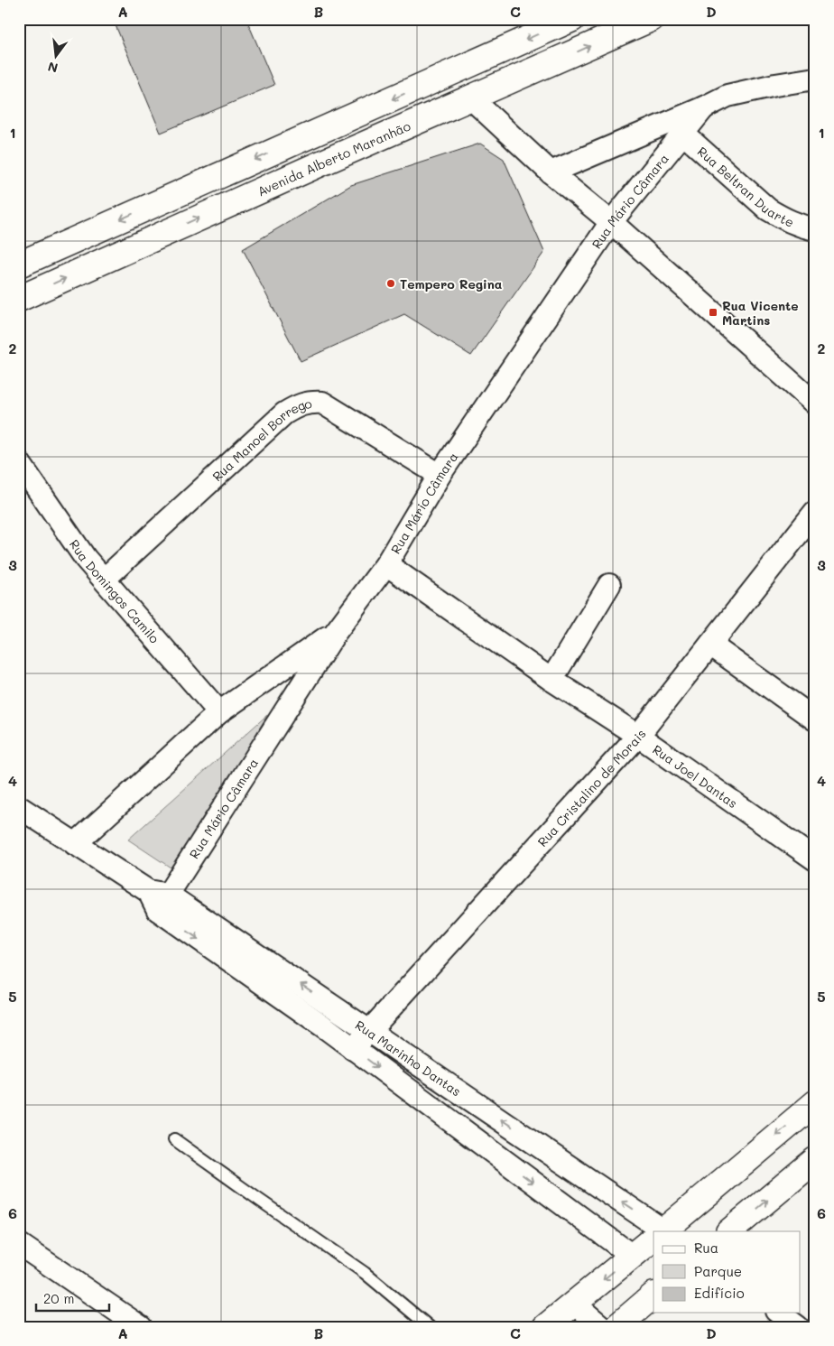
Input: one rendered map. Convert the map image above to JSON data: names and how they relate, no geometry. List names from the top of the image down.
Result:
{
  "streets": {
    "main road": ["Avenida Alberto Maranhão"],
    "street": [
      "Rua Beltran Duarte",
      "Rua Mário Câmara",
      "Rua Manoel Borrego",
      "Rua Domingos Camilo",
      "Rua Joel Dantas",
      "Rua Cristalino de Morais",
      "Rua Marinho Dantas"
    ]
  },
  "crossings": [
    ["Rua Beltran Duarte", "Rua Mário Câmara"],
    ["Rua Mário Câmara", "Rua Manoel Borrego"],
    ["Rua Mário Câmara", "Rua Joel Dantas"],
    ["Rua Mário Câmara", "Rua Marinho Dantas"],
    ["Rua Manoel Borrego", "Rua Domingos Camilo"],
    ["Rua Joel Dantas", "Rua Cristalino de Morais"],
    ["Rua Cristalino de Morais", "Rua Marinho Dantas"]
  ],
  "places": {
    "other": ["Tempero Regina"],
    "transit": ["Rua Vicente Martins"]
  },
  "legend": ["Rua", "Parque", "Edifício"],
  "scale_bar": "20 m",
  "north": "bottom",
  "grid": {
    "columns": [
      "A",
      "B",
      "C",
      "D"
    ],
    "rows": [
      "1",
      "2",
      "3",
      "4",
      "5",
      "6"
    ]
  }
}
